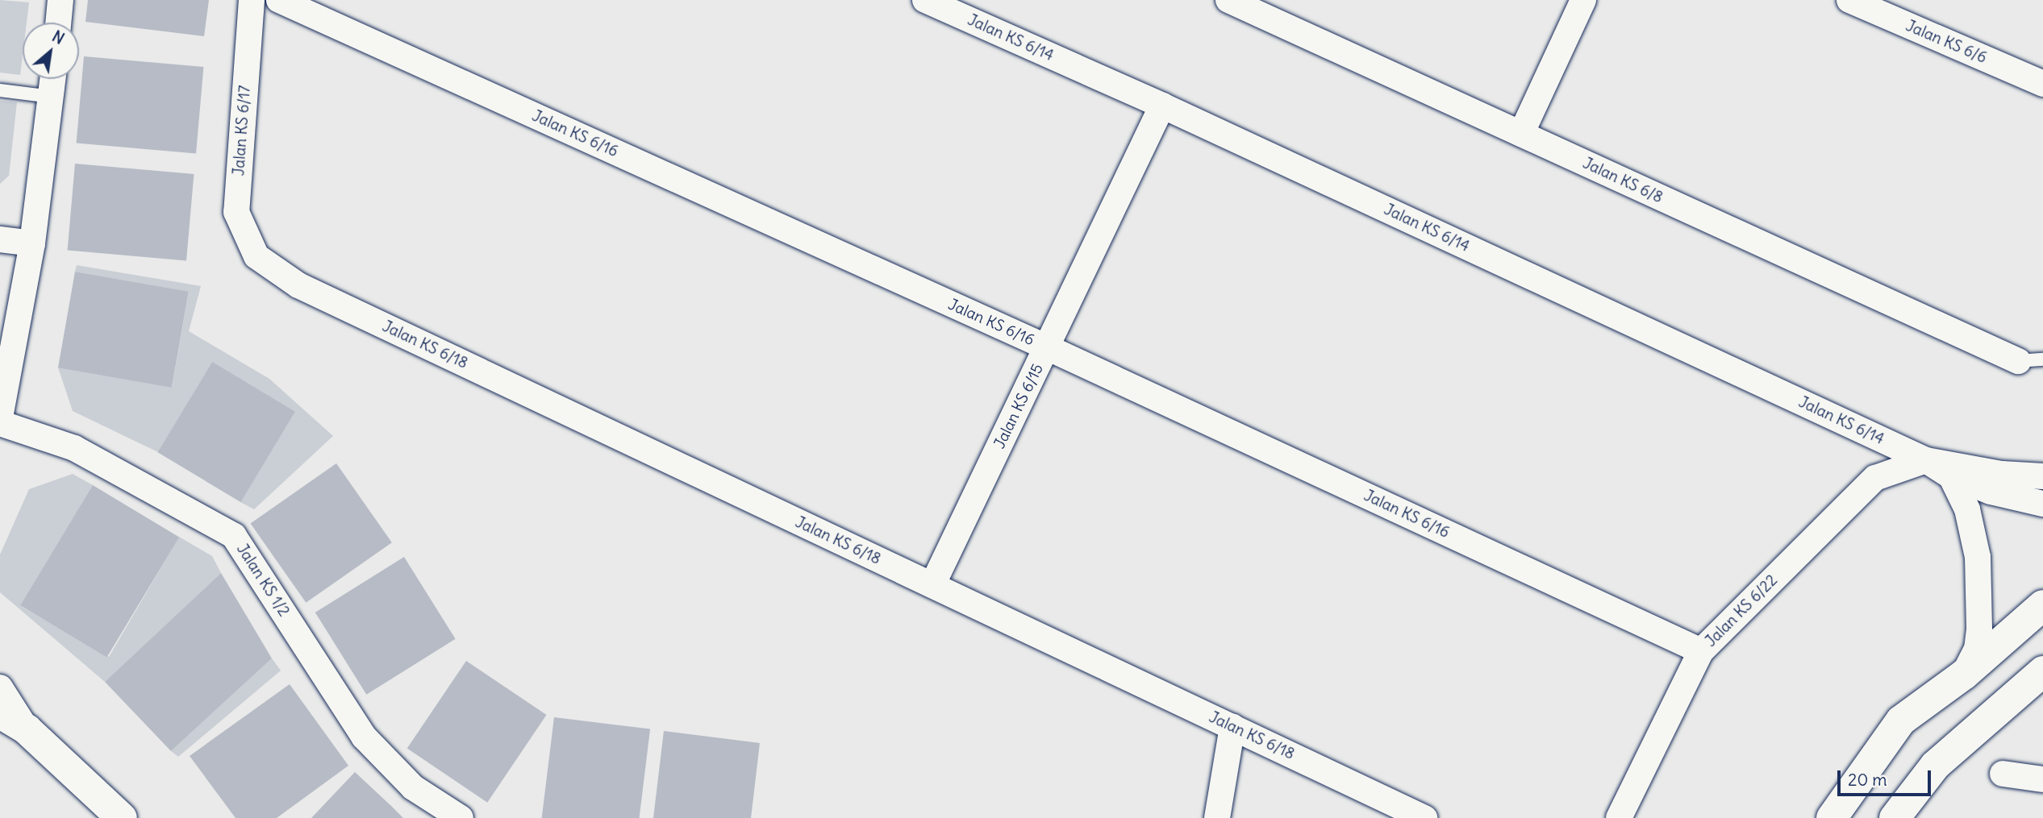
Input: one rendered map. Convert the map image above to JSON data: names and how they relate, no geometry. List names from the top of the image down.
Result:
{
  "streets": {
    "street": [
      "Jalan KS 6/14",
      "Jalan KS 6/6",
      "Jalan KS 6/17",
      "Jalan KS 6/16",
      "Jalan KS 6/8",
      "Jalan KS 6/18",
      "Jalan KS 6/15",
      "Jalan KS 1/2",
      "Jalan KS 6/22"
    ]
  },
  "crossings": [
    ["Jalan KS 6/14", "Jalan KS 6/15"],
    ["Jalan KS 6/14", "Jalan KS 6/22"],
    ["Jalan KS 6/17", "Jalan KS 6/18"],
    ["Jalan KS 6/16", "Jalan KS 6/15"],
    ["Jalan KS 6/16", "Jalan KS 6/22"],
    ["Jalan KS 6/18", "Jalan KS 6/15"]
  ],
  "scale_bar": "20 m",
  "north": "top right"
}
